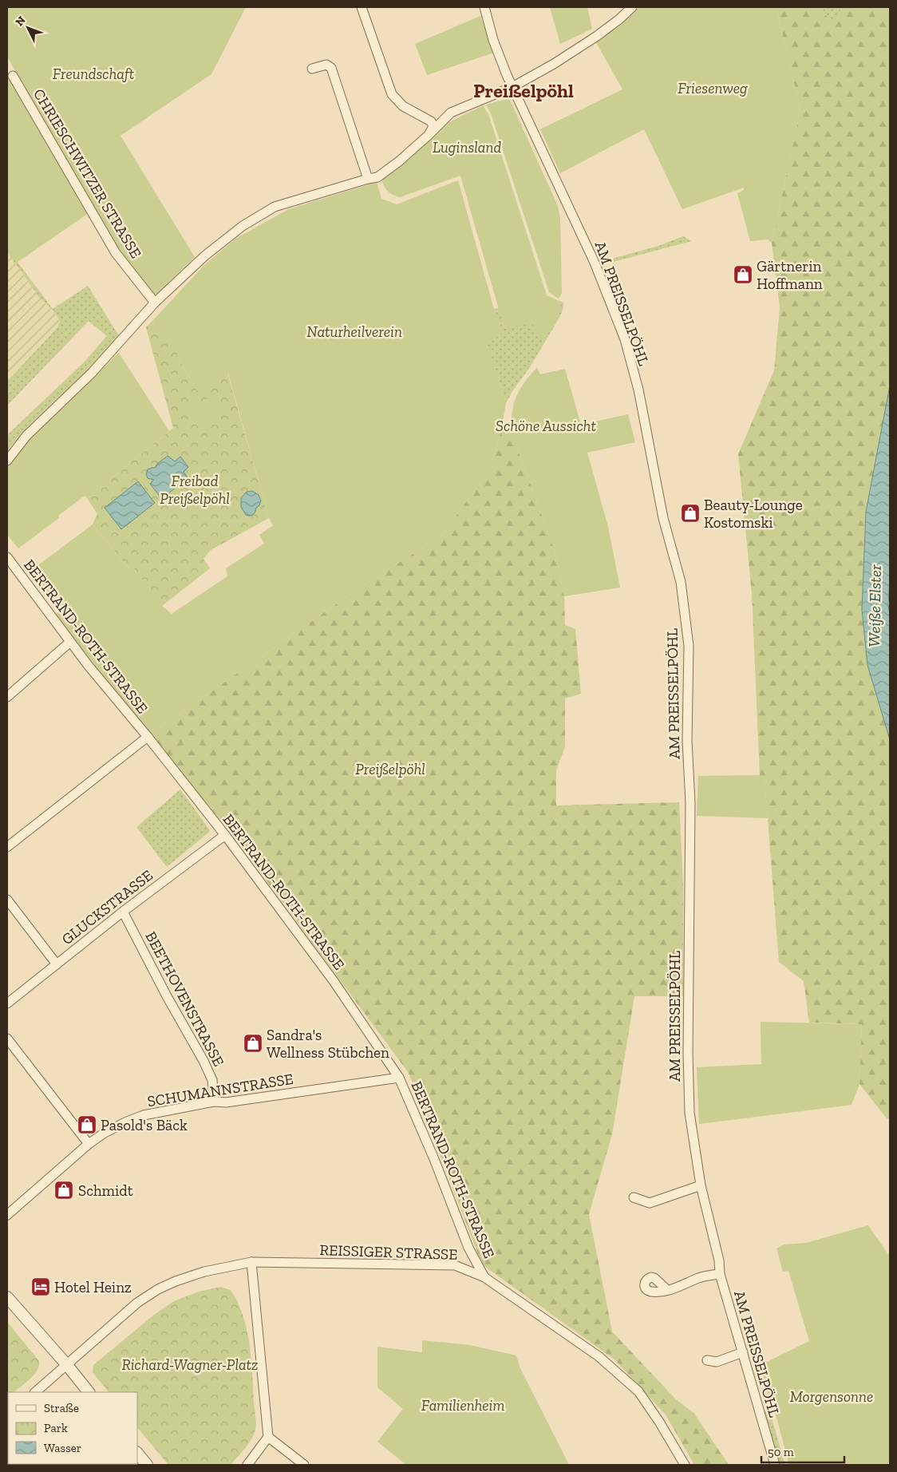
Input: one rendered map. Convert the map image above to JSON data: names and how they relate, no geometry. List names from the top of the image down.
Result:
{
  "streets": {
    "street": [
      "CHRIESCHWITZER STRASSE",
      "AM PREISSELPÖHL",
      "BERTRAND-ROTH-STRASSE",
      "GLUCKSTRASSE",
      "BEETHOVENSTRASSE",
      "SCHUMANNSTRASSE",
      "REISSIGER STRASSE"
    ]
  },
  "crossings": [
    ["BERTRAND-ROTH-STRASSE", "GLUCKSTRASSE"],
    ["BERTRAND-ROTH-STRASSE", "SCHUMANNSTRASSE"],
    ["BERTRAND-ROTH-STRASSE", "REISSIGER STRASSE"],
    ["GLUCKSTRASSE", "BEETHOVENSTRASSE"],
    ["BEETHOVENSTRASSE", "SCHUMANNSTRASSE"]
  ],
  "districts": ["Preißelpöhl"],
  "water": ["Weiße Elster"],
  "parks": [
    "Freundschaft",
    "Friesenweg",
    "Luginsland",
    "Naturheilverein",
    "Schöne Aussicht",
    "Freibad Preißelpöhl",
    "Preißelpöhl",
    "Richard-Wagner-Platz",
    "Morgensonne",
    "Familienheim"
  ],
  "places": {
    "shop": [
      "Gärtnerin Hoffmann",
      "Beauty-Lounge Kostomski",
      "Sandra's Wellness Stübchen",
      "Pasold's Bäck",
      "Schmidt"
    ],
    "hotel": ["Hotel Heinz"]
  },
  "legend": ["Straße", "Park", "Wasser"],
  "scale_bar": "50 m",
  "north": "top left"
}
